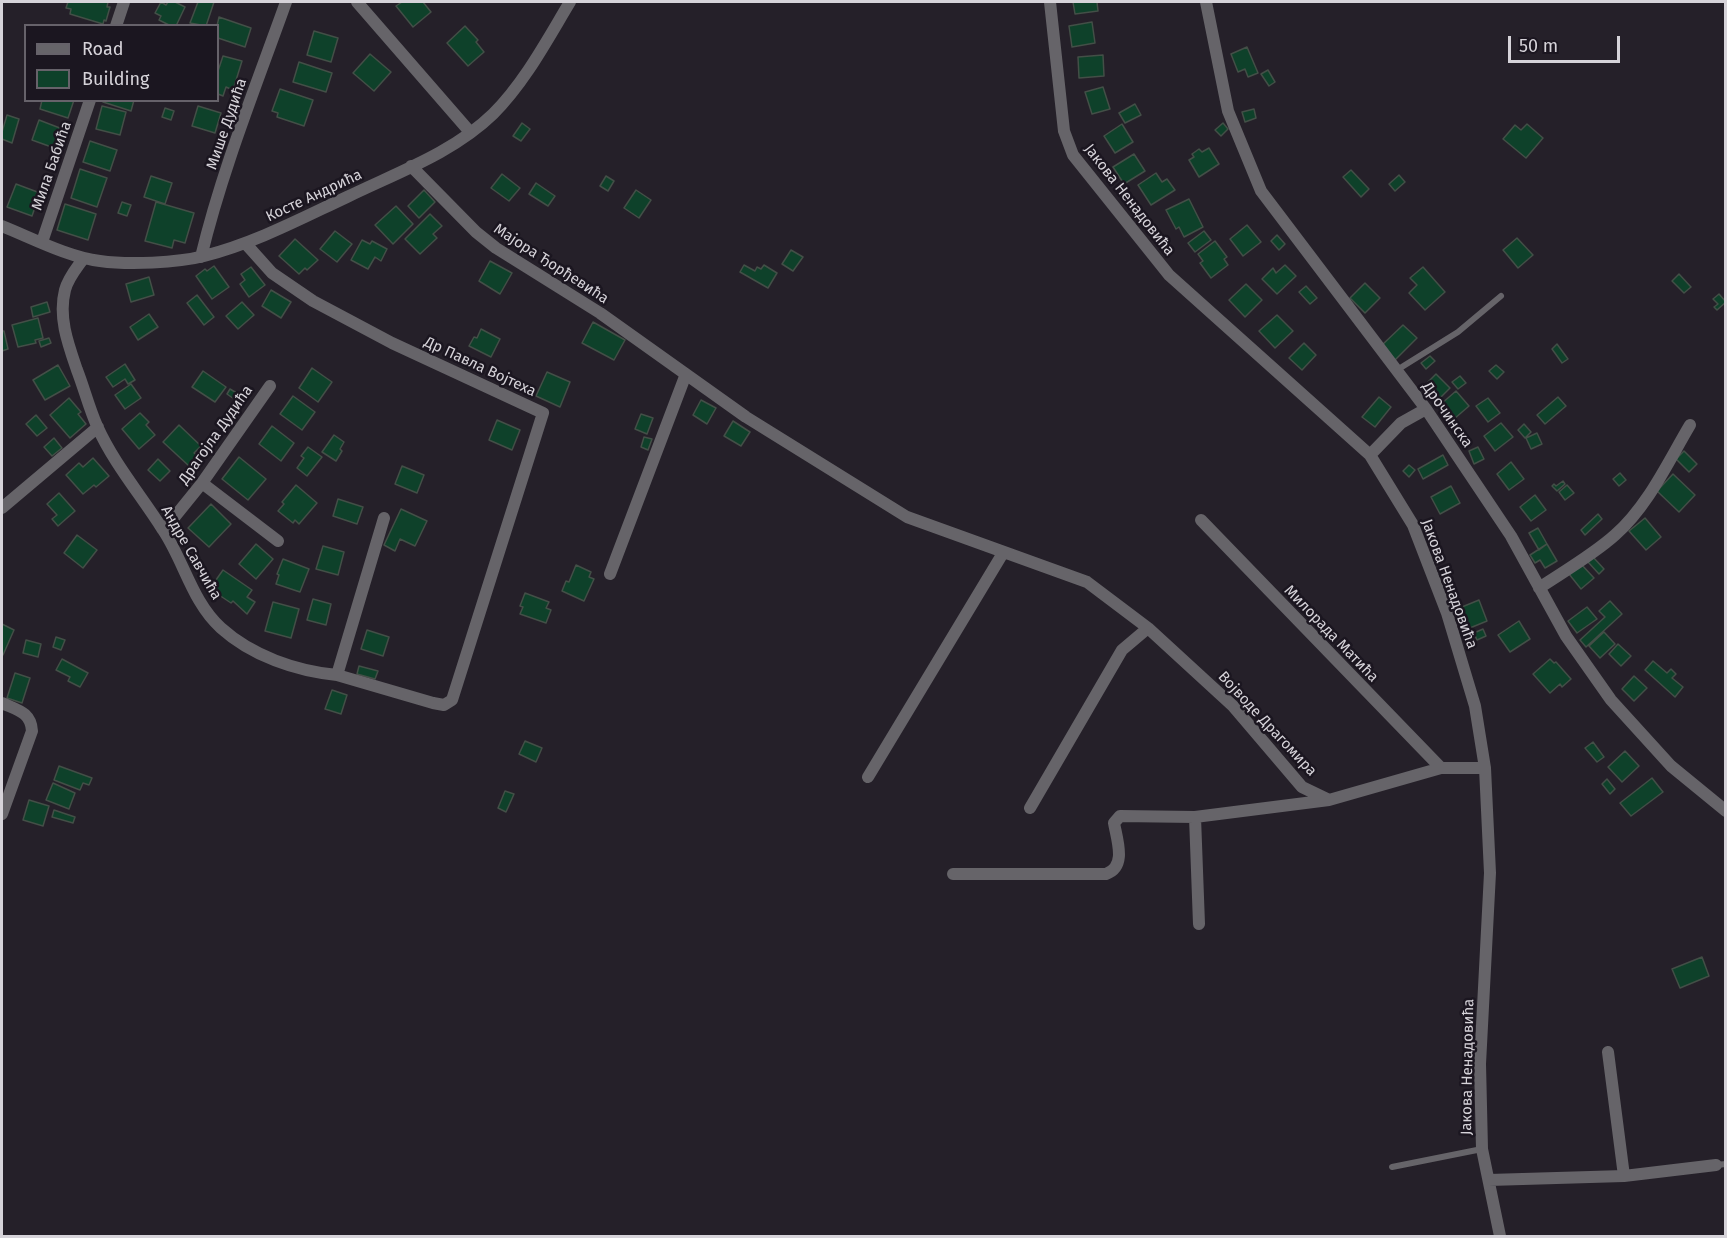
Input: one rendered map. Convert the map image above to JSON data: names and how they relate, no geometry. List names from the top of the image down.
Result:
{
  "streets": {
    "street": [
      "Мише Дудића",
      "Мила Бабића",
      "Косте Андрића",
      "Јакова Ненадовића",
      "Мајора Ђорђевића",
      "Др Павла Војтеха",
      "Дрочинска",
      "Драгојла Дудића",
      "Андре Савчића",
      "Милорада Матића",
      "Војводе Драгомира"
    ]
  },
  "crossings": [
    ["Мише Дудића", "Косте Андрића"],
    ["Мила Бабића", "Косте Андрића"],
    ["Косте Андрића", "Мајора Ђорђевића"],
    ["Косте Андрића", "Др Павла Војтеха"],
    ["Косте Андрића", "Андре Савчића"],
    ["Мајора Ђорђевића", "Војводе Драгомира"],
    ["Др Павла Војтеха", "Андре Савчића"],
    ["Драгојла Дудића", "Андре Савчића"]
  ],
  "legend": ["Road", "Building"],
  "scale_bar": "50 m"
}
